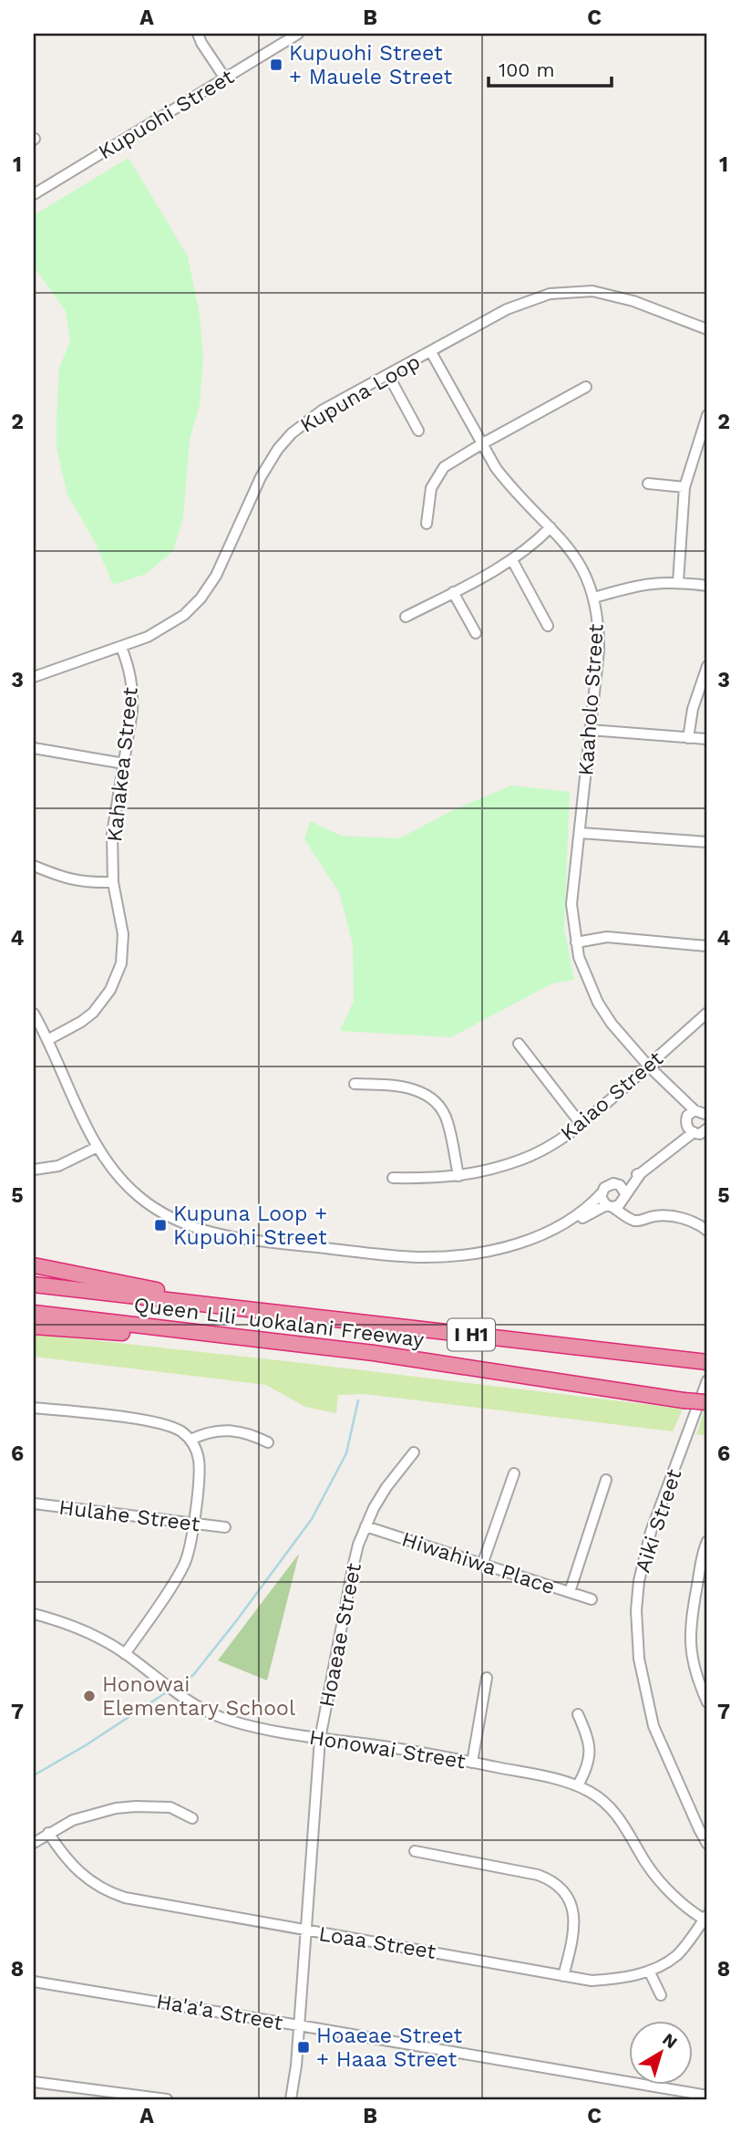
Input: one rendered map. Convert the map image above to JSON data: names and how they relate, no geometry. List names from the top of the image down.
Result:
{
  "streets": {
    "highway": ["Queen Liliʻuokalani Freeway", "I H1"],
    "street": [
      "Kupuohi Street",
      "Kupuna Loop",
      "Kaaholo Street",
      "Kahakea Street",
      "Kaiao Street",
      "Hulahe Street",
      "Aiki Street",
      "Hiwahiwa Place",
      "Hoaeae Street",
      "Honowai Street",
      "Loaa Street",
      "Ha'a'a Street"
    ]
  },
  "crossings": [
    ["Kupuna Loop", "Kaaholo Street"],
    ["Kupuna Loop", "Kahakea Street"],
    ["Kaaholo Street", "Kaiao Street"],
    ["Hiwahiwa Place", "Hoaeae Street"],
    ["Hoaeae Street", "Honowai Street"],
    ["Hoaeae Street", "Loaa Street"],
    ["Hoaeae Street", "Ha'a'a Street"],
    ["Honowai Street", "Loaa Street"]
  ],
  "places": {
    "transit": ["Kupuohi Street + Mauele Street", "Kupuna Loop + Kupuohi Street", "Hoaeae Street + Haaa Street"],
    "other": ["Honowai Elementary School"]
  },
  "scale_bar": "100 m",
  "north": "top right",
  "grid": {
    "columns": ["A", "B", "C"],
    "rows": [
      "1",
      "2",
      "3",
      "4",
      "5",
      "6",
      "7",
      "8"
    ]
  }
}
